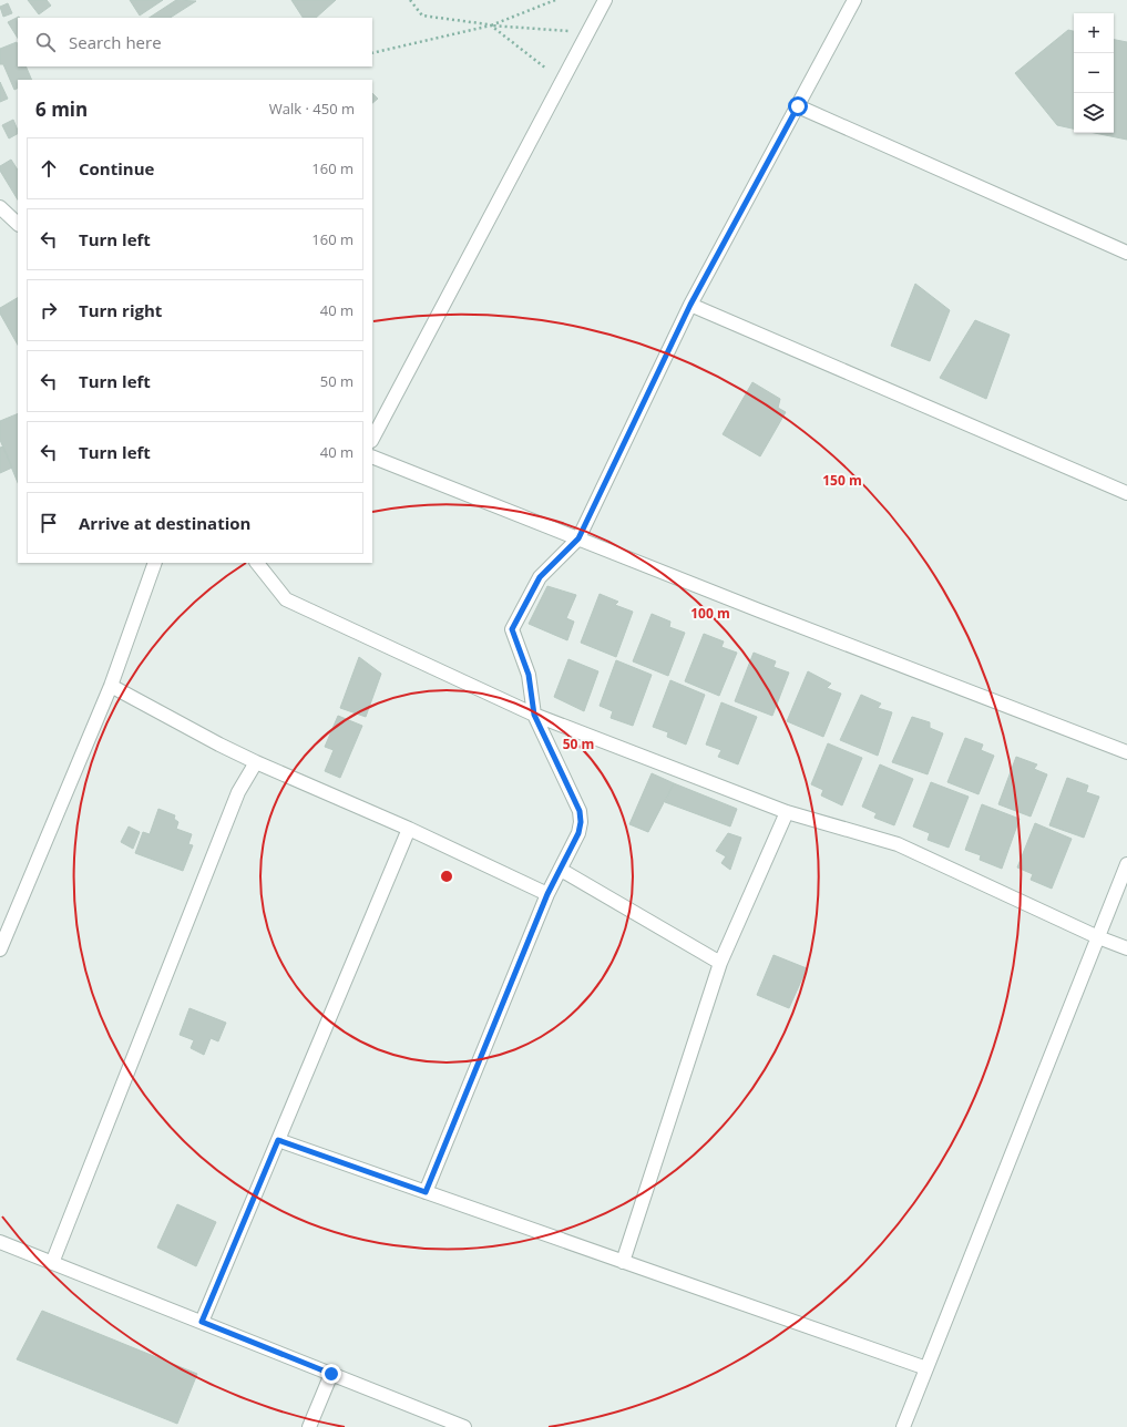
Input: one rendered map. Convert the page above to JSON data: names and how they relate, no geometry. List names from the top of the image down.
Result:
{
  "page": {
    "map_buttons": ["+", "−"],
    "search": "Search here",
    "heading": ["6 min", "Walk · 450 m"],
    "list": [
      ["Continue", "160 m"],
      ["Turn left", "160 m"],
      ["Turn right", "40 m"],
      ["Turn left", "50 m"],
      ["Turn left", "40 m"],
      "Arrive at destination"
    ]
  },
  "rings": ["150 m", "100 m", "50 m"]
}
